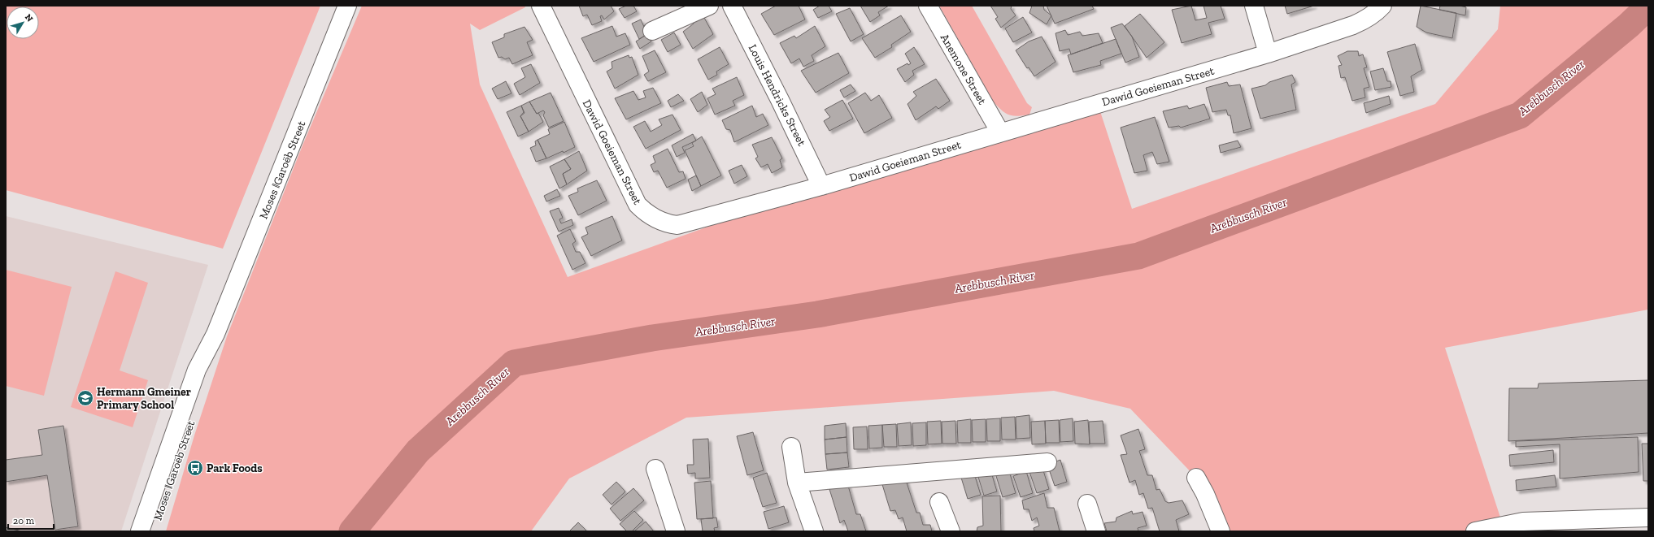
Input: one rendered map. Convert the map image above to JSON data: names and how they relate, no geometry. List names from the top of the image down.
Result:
{
  "streets": {
    "street": [
      "Anemone Street",
      "Dawid Goeieman Street",
      "Louis Hendricks Street",
      "Moses ǁGaroëb Street"
    ]
  },
  "crossings": [
    ["Anemone Street", "Dawid Goeieman Street"],
    ["Dawid Goeieman Street", "Louis Hendricks Street"]
  ],
  "water": ["Arebbusch River"],
  "places": {
    "school or university": ["Hermann Gmeiner Primary School"],
    "bus stop": ["Park Foods"]
  },
  "scale_bar": "20 m",
  "north": "top right"
}
